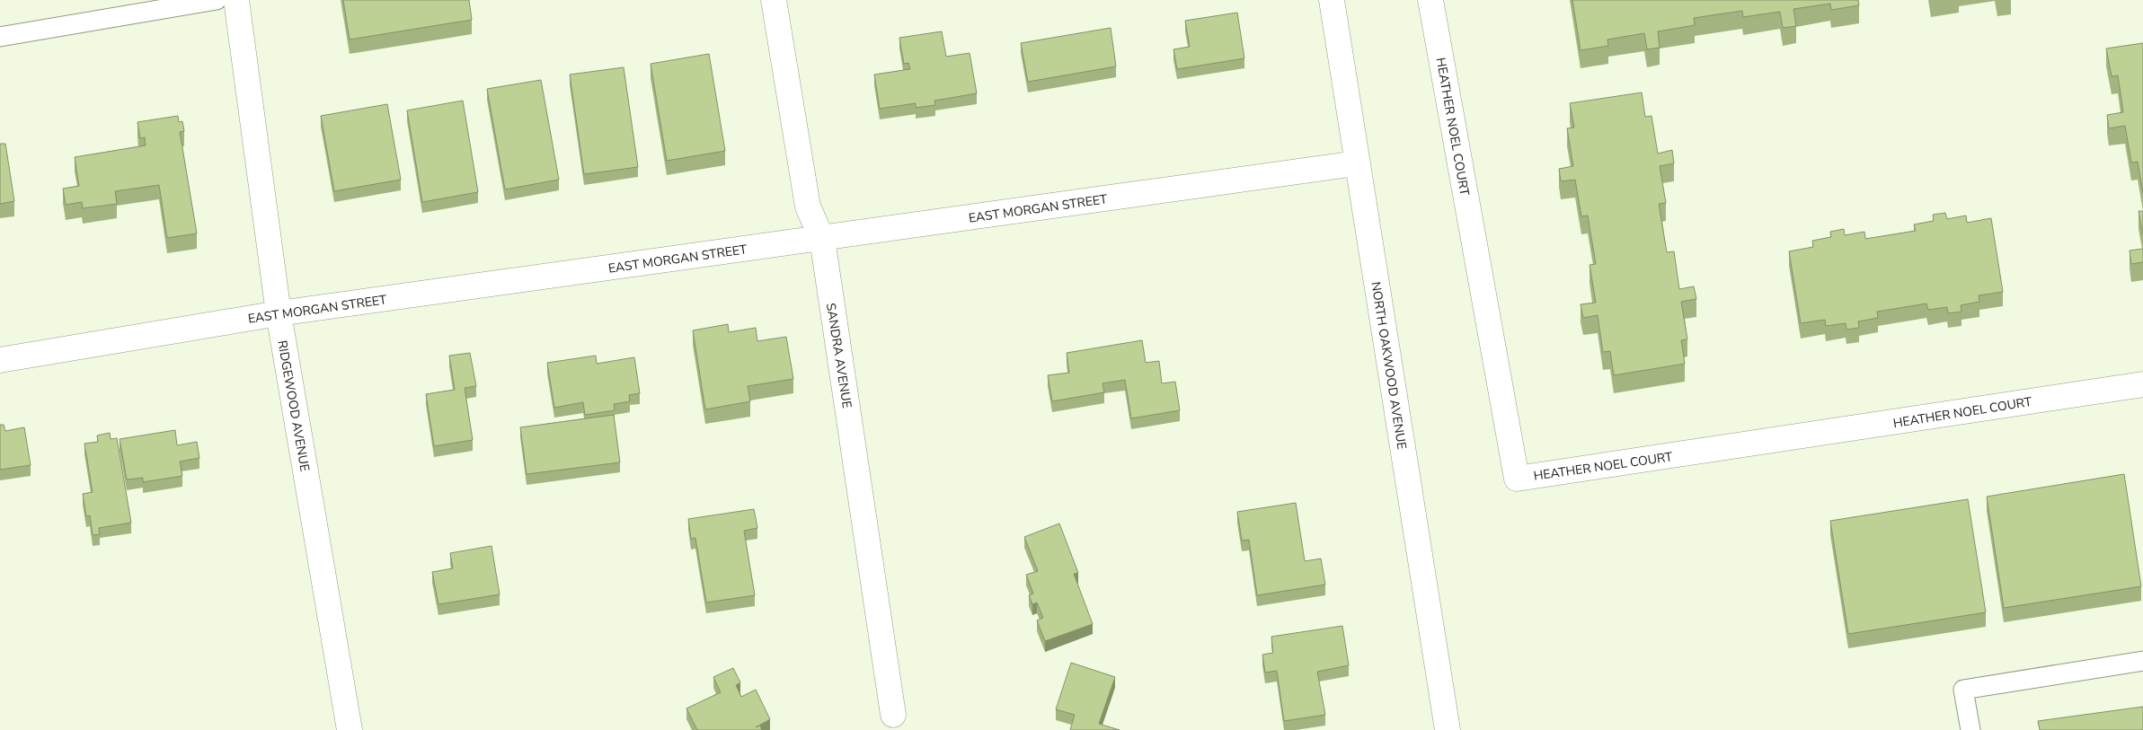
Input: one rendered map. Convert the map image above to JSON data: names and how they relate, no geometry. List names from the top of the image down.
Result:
{
  "streets": {
    "street": [
      "HEATHER NOEL COURT",
      "EAST MORGAN STREET",
      "SANDRA AVENUE",
      "NORTH OAKWOOD AVENUE",
      "RIDGEWOOD AVENUE"
    ]
  },
  "crossings": [
    ["EAST MORGAN STREET", "SANDRA AVENUE"],
    ["EAST MORGAN STREET", "NORTH OAKWOOD AVENUE"],
    ["EAST MORGAN STREET", "RIDGEWOOD AVENUE"]
  ]
}
